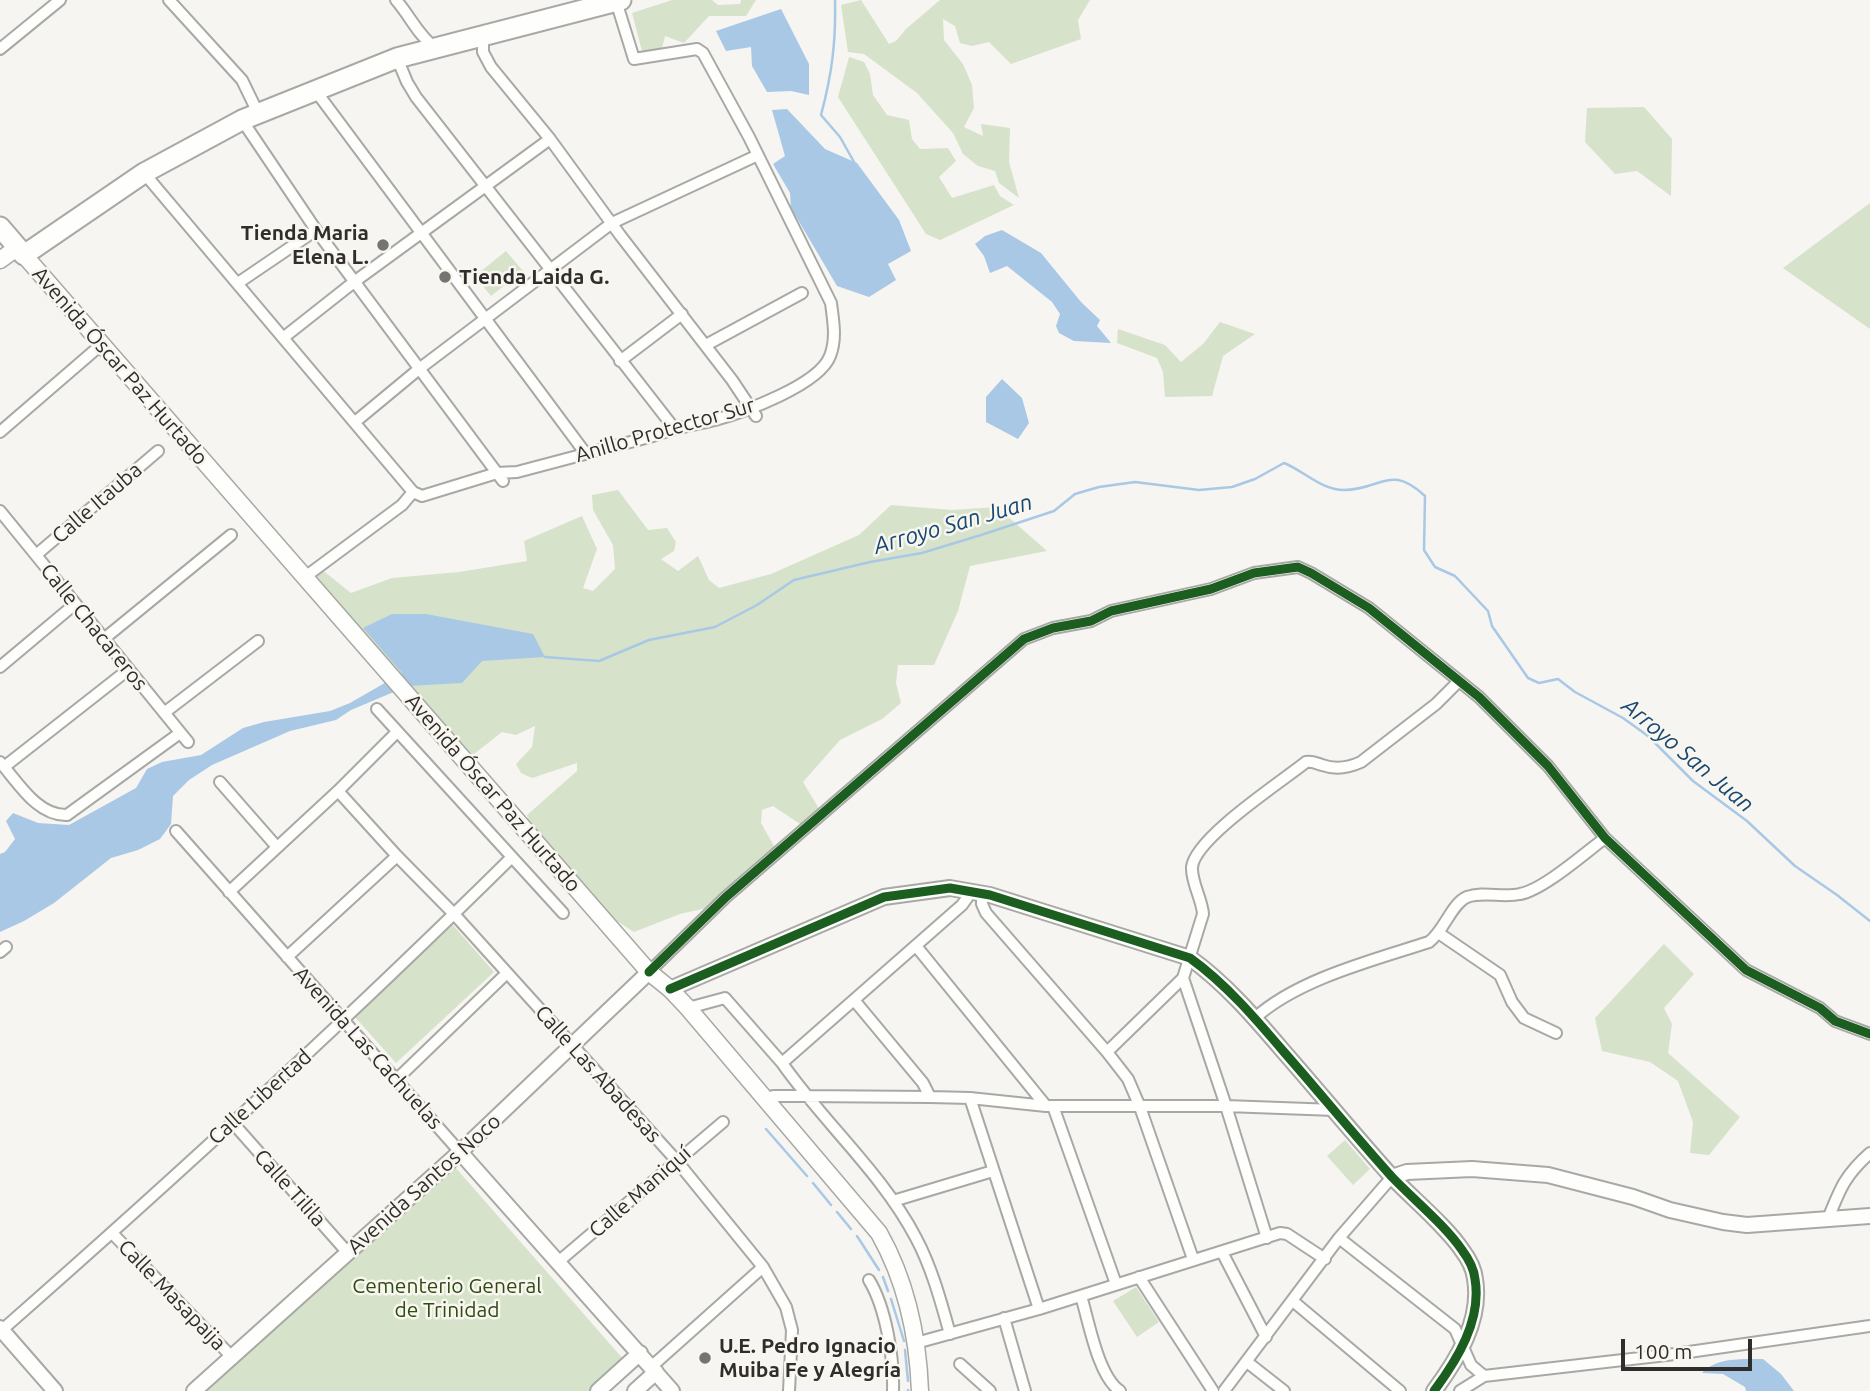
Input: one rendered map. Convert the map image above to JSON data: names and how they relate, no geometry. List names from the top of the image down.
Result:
{
  "streets": {
    "highway": ["Avenida Óscar Paz Hurtado"],
    "street": [
      "Anillo Protector Sur",
      "Calle Itauba",
      "Calle Chacareros",
      "Avenida Las Cachuelas",
      "Calle Las Abadesas",
      "Calle Libertad",
      "Avenida Santos Noco",
      "Calle Tilila",
      "Calle Maniquí",
      "Calle Masapaija"
    ]
  },
  "crossings": [
    ["Avenida Óscar Paz Hurtado", "Avenida Santos Noco"],
    ["Calle Itauba", "Calle Chacareros"],
    ["Avenida Las Cachuelas", "Calle Libertad"],
    ["Avenida Las Cachuelas", "Avenida Santos Noco"],
    ["Avenida Las Cachuelas", "Calle Maniquí"],
    ["Calle Las Abadesas", "Calle Libertad"],
    ["Calle Las Abadesas", "Avenida Santos Noco"],
    ["Calle Las Abadesas", "Calle Maniquí"],
    ["Calle Libertad", "Calle Tilila"],
    ["Calle Libertad", "Calle Masapaija"],
    ["Avenida Santos Noco", "Calle Tilila"],
    ["Avenida Santos Noco", "Calle Masapaija"]
  ],
  "water": ["Arroyo San Juan"],
  "parks": ["Cementerio General de Trinidad"],
  "places": ["Tienda Maria Elena L.", "Tienda Laida G.", "U.E. Pedro Ignacio Muiba Fe y Alegría"],
  "scale_bar": "100 m"
}
